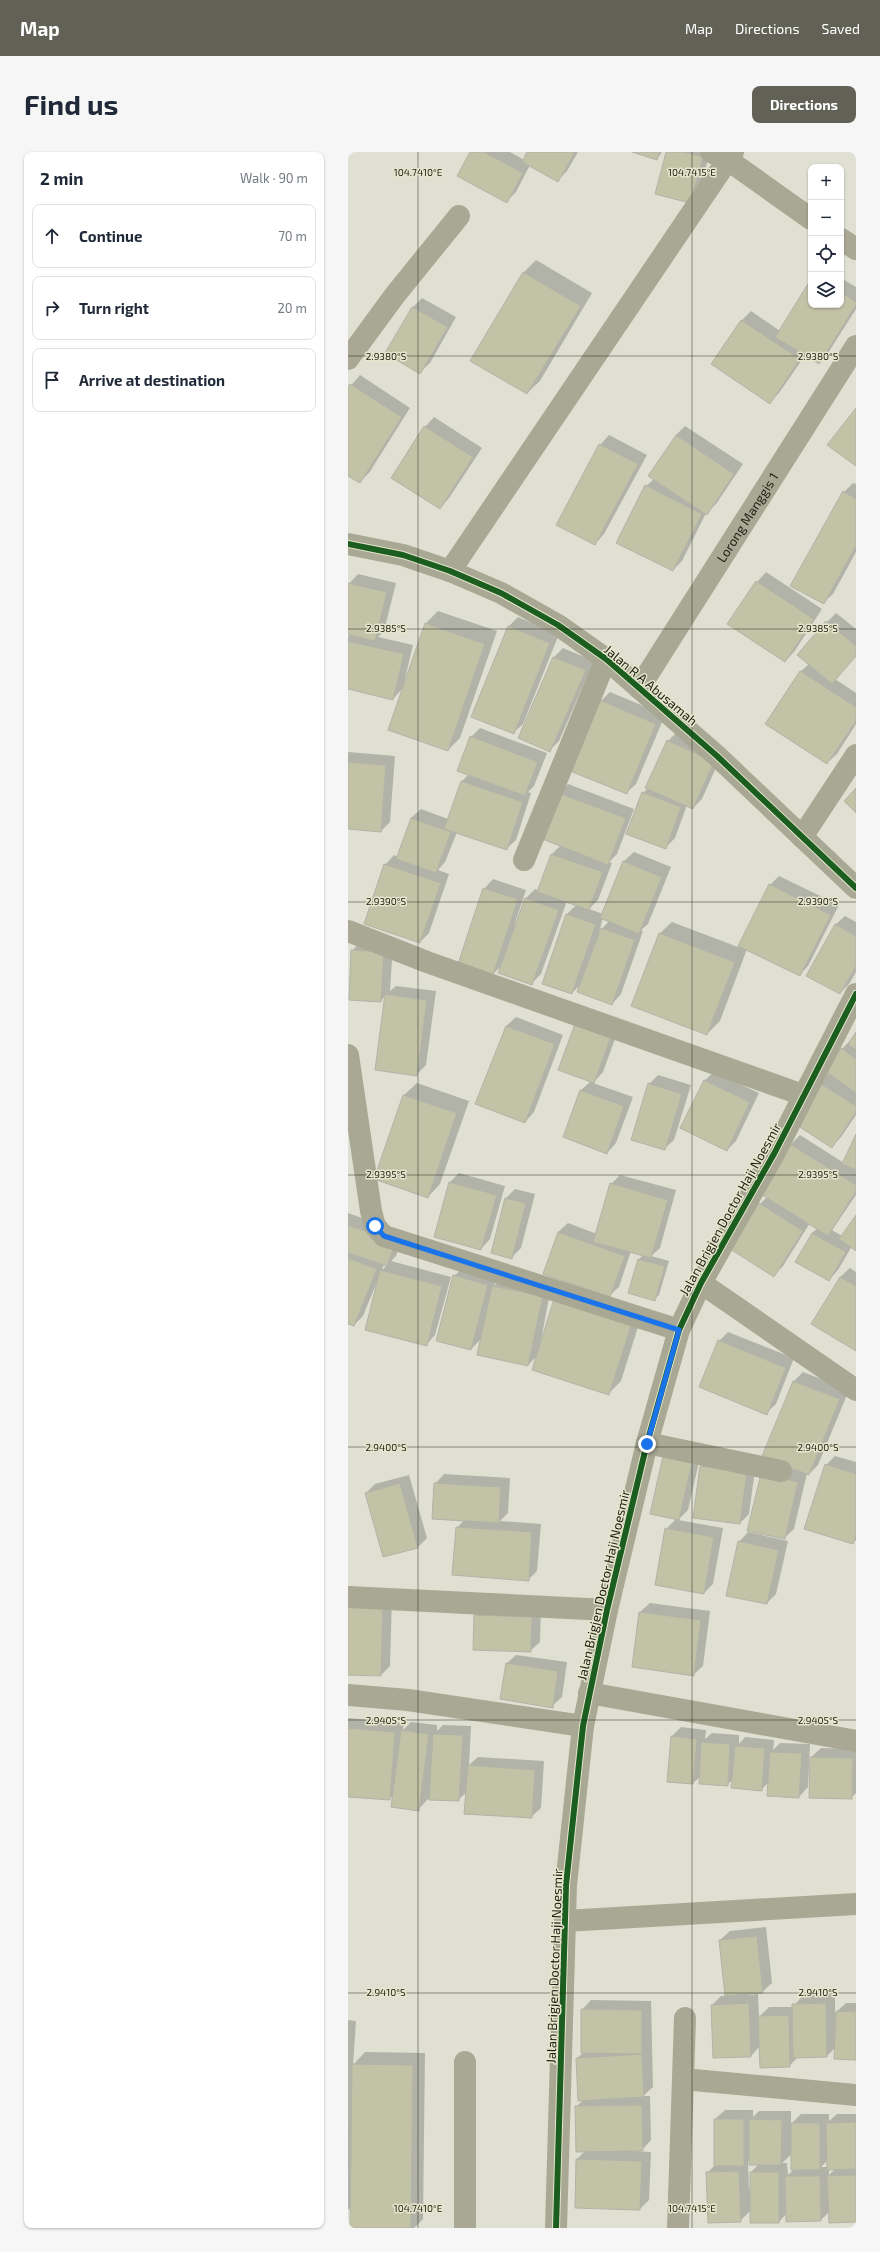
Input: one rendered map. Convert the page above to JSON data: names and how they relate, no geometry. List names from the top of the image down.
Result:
{
  "streets": {
    "street": ["Lorong Manggis 1", "Jalan R A Abusamah", "Jalan Brigjen Doctor Haji Noesmir"]
  },
  "crossings": [
    ["Lorong Manggis 1", "Jalan R A Abusamah"]
  ],
  "page": {
    "header": "Map",
    "nav": ["Map", "Directions", "Saved"],
    "buttons": "Directions",
    "title": "Find us",
    "heading": ["2 min", "Walk · 90 m"],
    "map_buttons": ["+", "−"],
    "list": [
      ["Continue", "70 m"],
      ["Turn right", "20 m"],
      "Arrive at destination"
    ]
  },
  "coordinates": [
    "104.7410°E",
    "104.7415°E",
    "2.9380°S",
    "2.9385°S",
    "2.9390°S",
    "2.9395°S",
    "2.9400°S",
    "2.9405°S",
    "2.9410°S"
  ]
}
